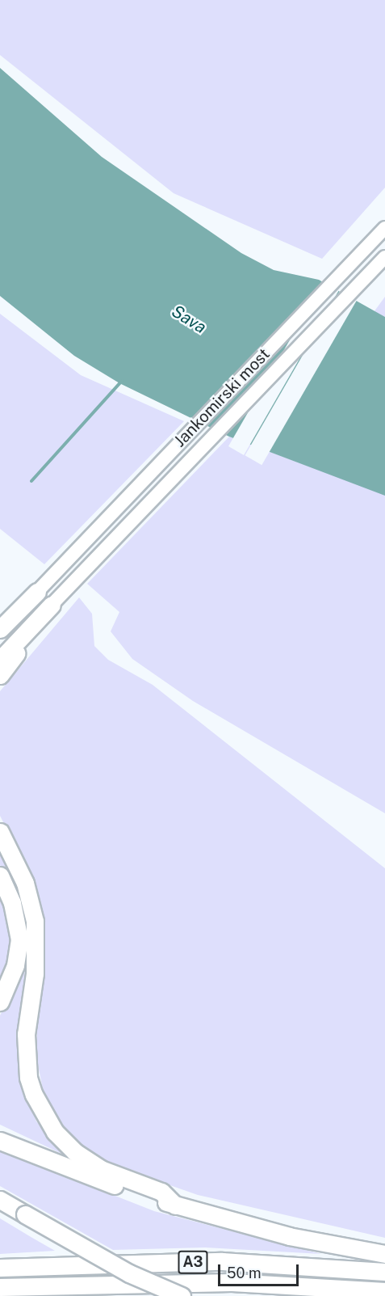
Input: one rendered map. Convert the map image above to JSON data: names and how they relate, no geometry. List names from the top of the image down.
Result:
{
  "streets": {
    "highway": ["A3"],
    "main road": ["Jankomirski most"]
  },
  "water": ["Sava"],
  "scale_bar": "50 m"
}
